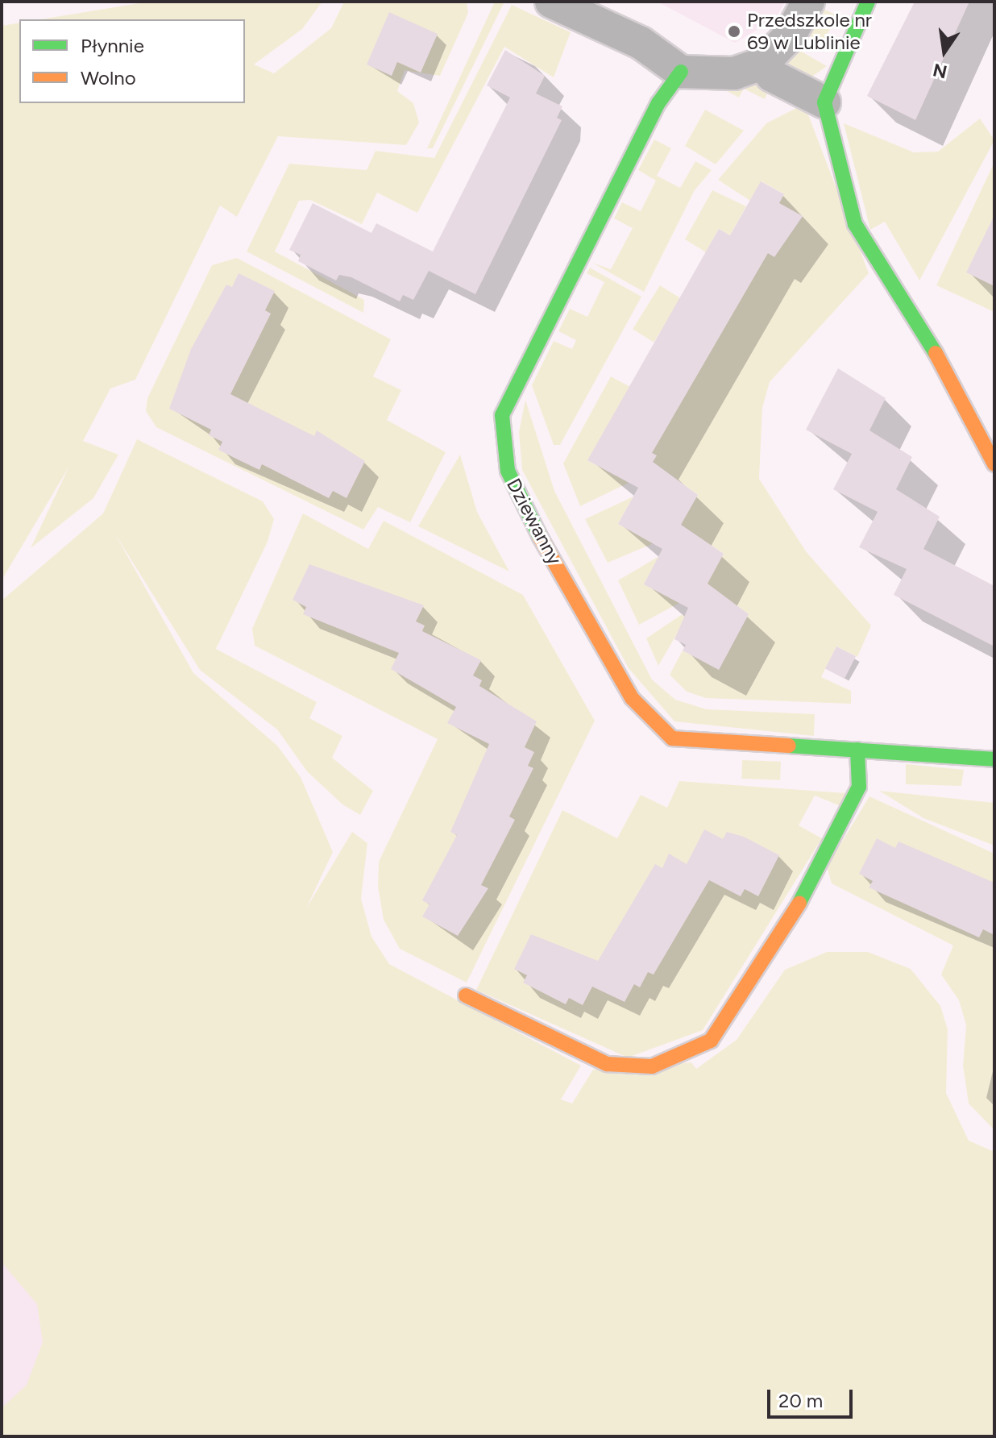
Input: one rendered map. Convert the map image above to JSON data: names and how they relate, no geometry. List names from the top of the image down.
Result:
{
  "streets": {
    "street": ["Dziewanny"]
  },
  "places": ["Przedszkole nr 69 w Lublinie"],
  "legend": ["Płynnie", "Wolno"],
  "scale_bar": "20 m",
  "north": "bottom"
}
